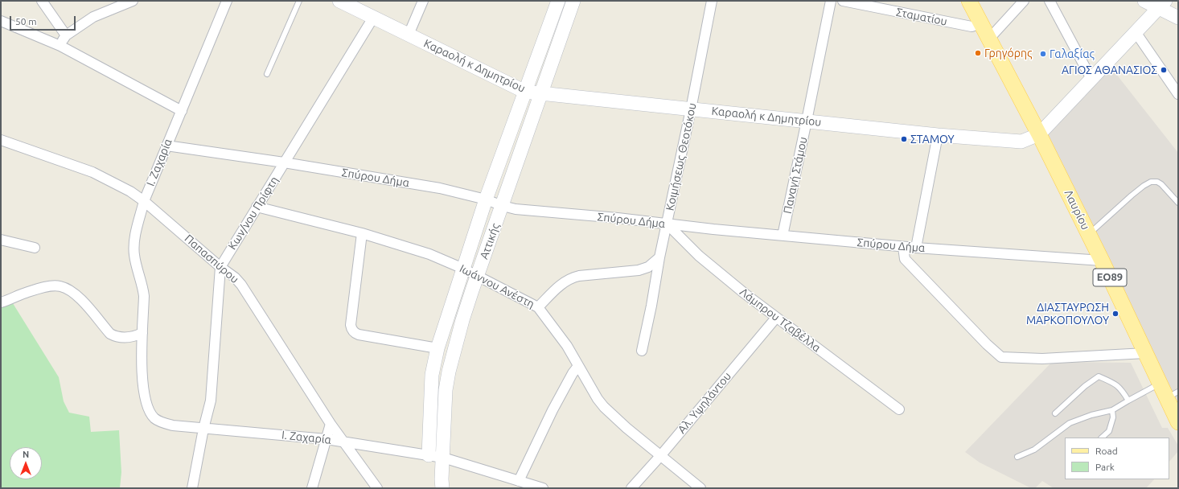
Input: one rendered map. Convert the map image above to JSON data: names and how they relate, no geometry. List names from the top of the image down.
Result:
{
  "streets": {
    "main road": ["Λαυρίου", "ΕΟ89"],
    "street": [
      "Σταματίου",
      "Καραολή κ Δημητρίου",
      "Κοιμήσεως Θεοτόκου",
      "Ι. Ζαχαρία",
      "Παναγή Στάμου",
      "Σπύρου Δήμα",
      "Κων/νου Πρίφτη",
      "Αττικής",
      "Παπασπύρου",
      "Ιωάννου Ανέστη",
      "Λάμπρου Τζαβέλλα",
      "Αλ. Υψηλάντου"
    ]
  },
  "crossings": [
    ["Σταματίου", "Λαυρίου"],
    ["Καραολή κ Δημητρίου", "Κοιμήσεως Θεοτόκου"],
    ["Καραολή κ Δημητρίου", "Παναγή Στάμου"],
    ["Καραολή κ Δημητρίου", "Λαυρίου"],
    ["Καραολή κ Δημητρίου", "Κων/νου Πρίφτη"],
    ["Καραολή κ Δημητρίου", "Αττικής"],
    ["Κοιμήσεως Θεοτόκου", "Σπύρου Δήμα"],
    ["Κοιμήσεως Θεοτόκου", "Λάμπρου Τζαβέλλα"],
    ["Ι. Ζαχαρία", "Σπύρου Δήμα"],
    ["Ι. Ζαχαρία", "Κων/νου Πρίφτη"],
    ["Ι. Ζαχαρία", "Αττικής"],
    ["Ι. Ζαχαρία", "Παπασπύρου"],
    ["Παναγή Στάμου", "Σπύρου Δήμα"],
    ["Σπύρου Δήμα", "Λαυρίου"],
    ["Σπύρου Δήμα", "Κων/νου Πρίφτη"],
    ["Σπύρου Δήμα", "Αττικής"],
    ["Σπύρου Δήμα", "Λάμπρου Τζαβέλλα"],
    ["Κων/νου Πρίφτη", "Παπασπύρου"],
    ["Κων/νου Πρίφτη", "Ιωάννου Ανέστη"],
    ["Αττικής", "Ιωάννου Ανέστη"],
    ["Ιωάννου Ανέστη", "Αλ. Υψηλάντου"],
    ["Λάμπρου Τζαβέλλα", "Αλ. Υψηλάντου"]
  ],
  "places": [
    "Γρηγόρης",
    "Γαλαξίας",
    "ΑΓΙΟΣ ΑΘΑΝΑΣΙΟΣ",
    "ΣΤΑΜΟΥ",
    "ΔΙΑΣΤΑΥΡΩΣΗ ΜΑΡΚΟΠΟΥΛΟΥ"
  ],
  "legend": ["Road", "Park"],
  "scale_bar": "50 m",
  "north": "top"
}
